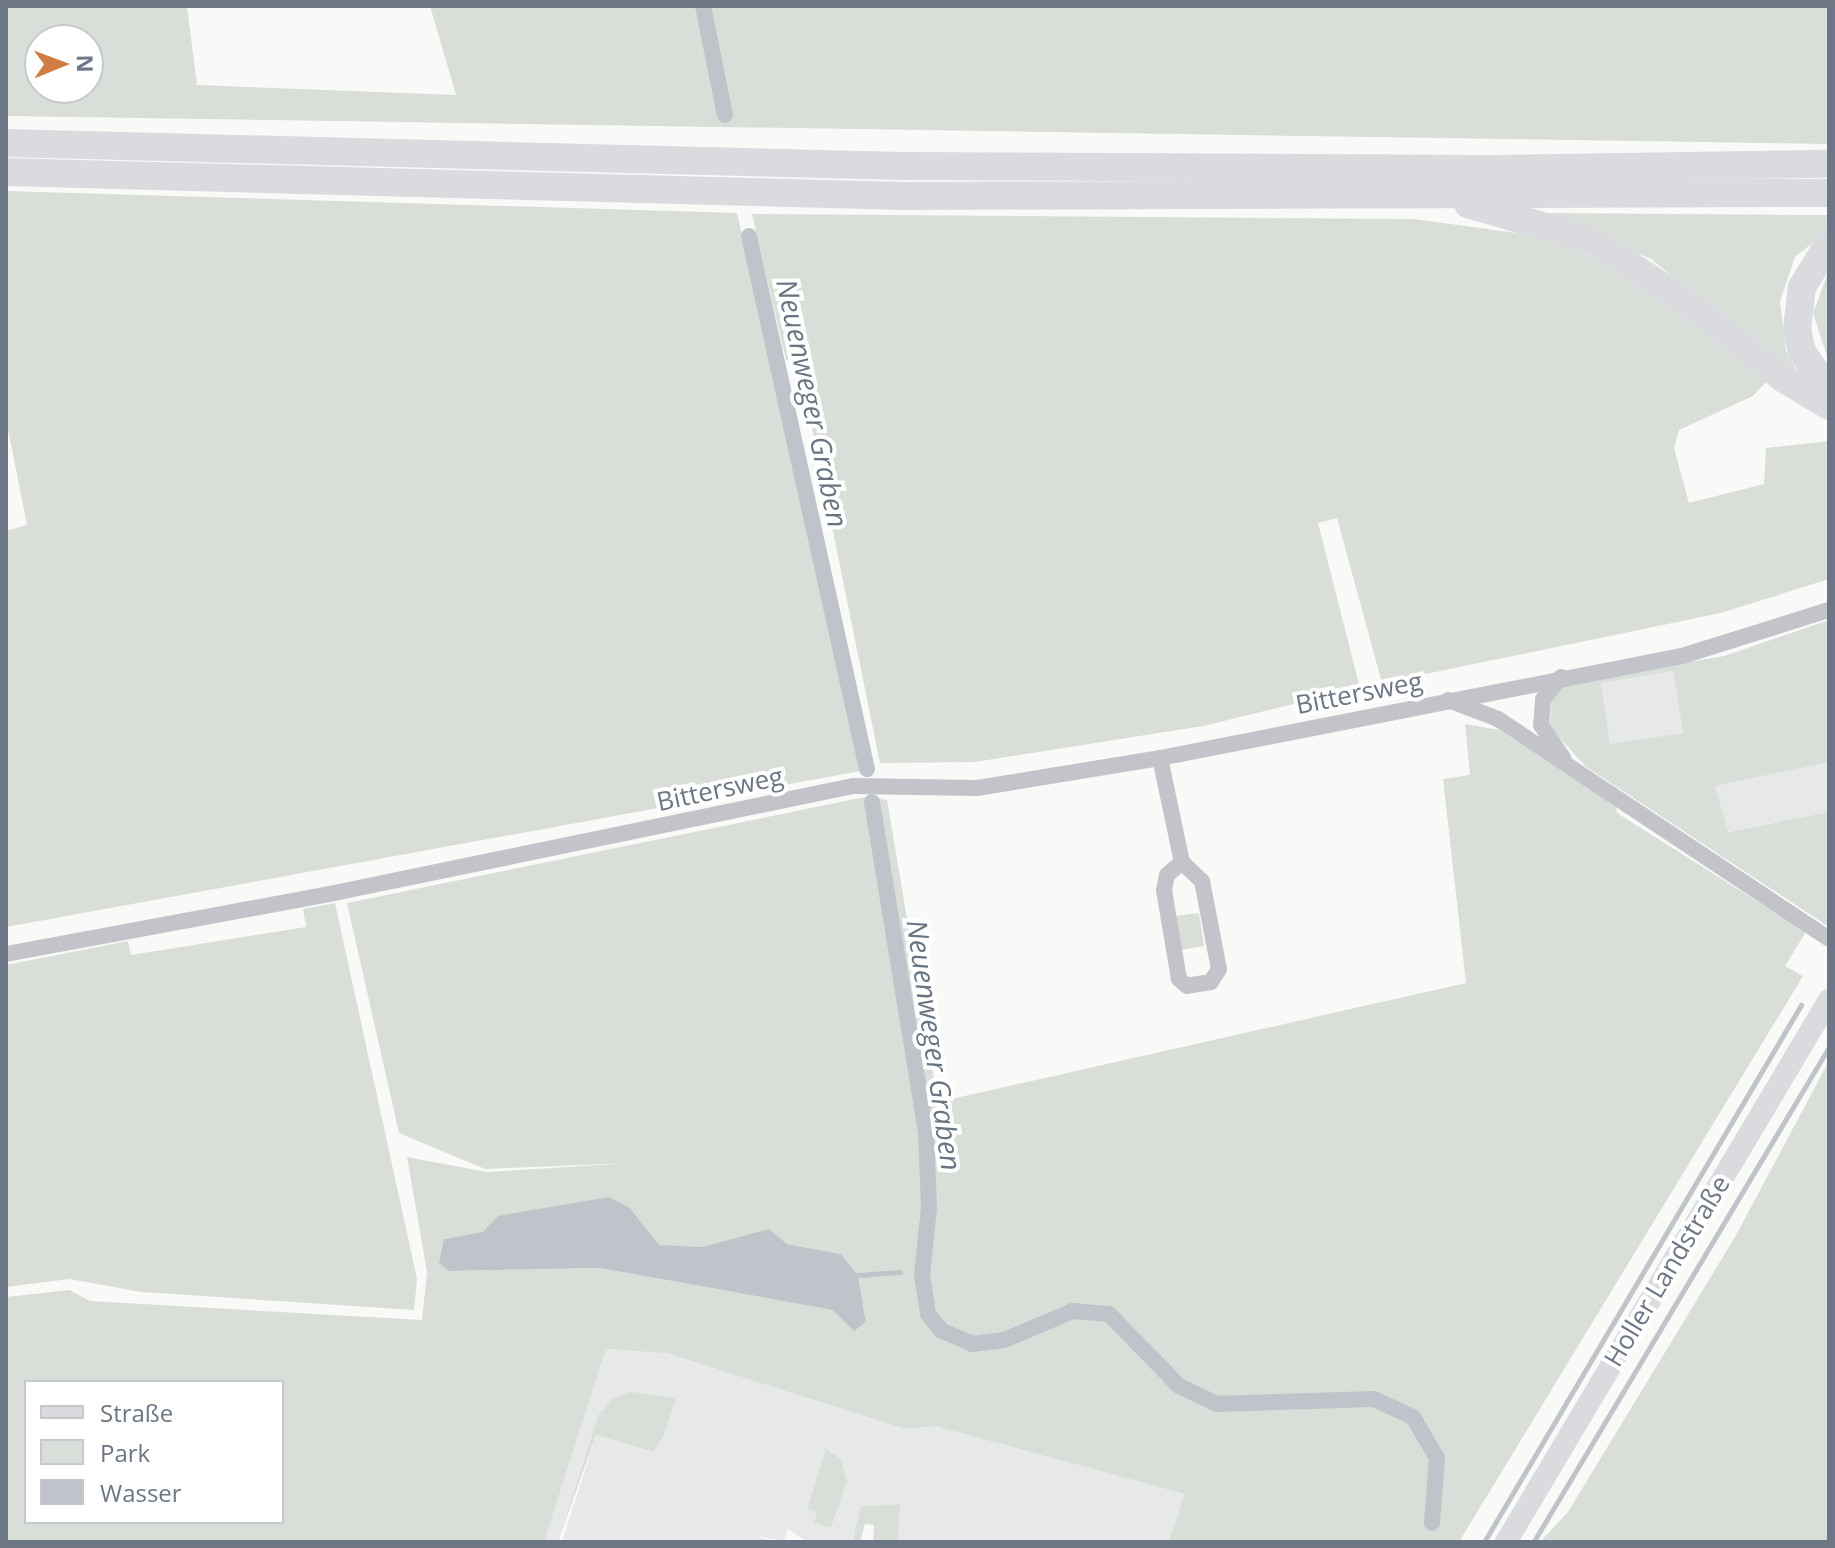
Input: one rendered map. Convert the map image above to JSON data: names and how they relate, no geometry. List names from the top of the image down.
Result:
{
  "streets": {
    "main road": ["Holler Landstraße"],
    "street": ["Bittersweg"]
  },
  "water": ["Neuenweger Graben"],
  "legend": ["Straße", "Park", "Wasser"],
  "north": "right"
}
